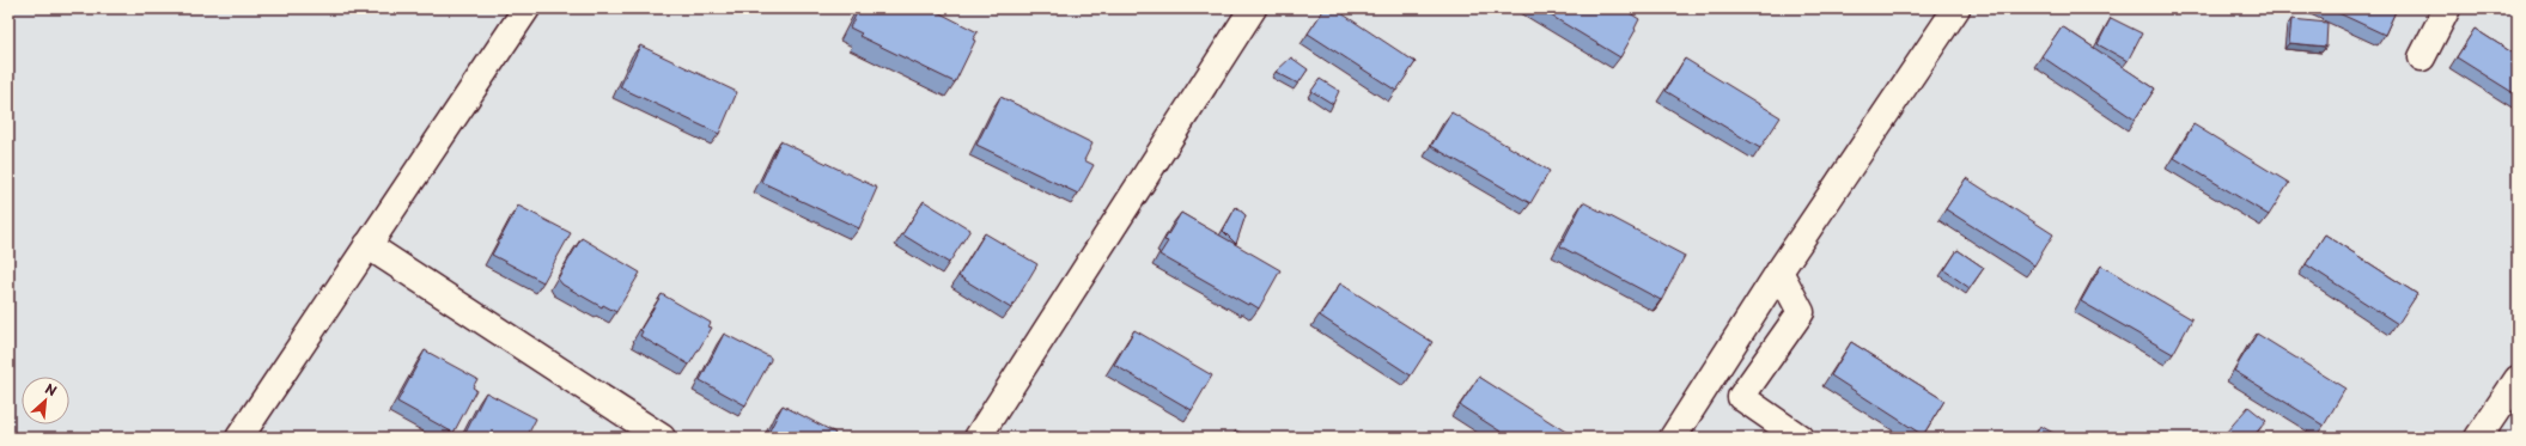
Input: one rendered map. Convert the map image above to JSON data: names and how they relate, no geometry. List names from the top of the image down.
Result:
{
  "north": "top right"
}
